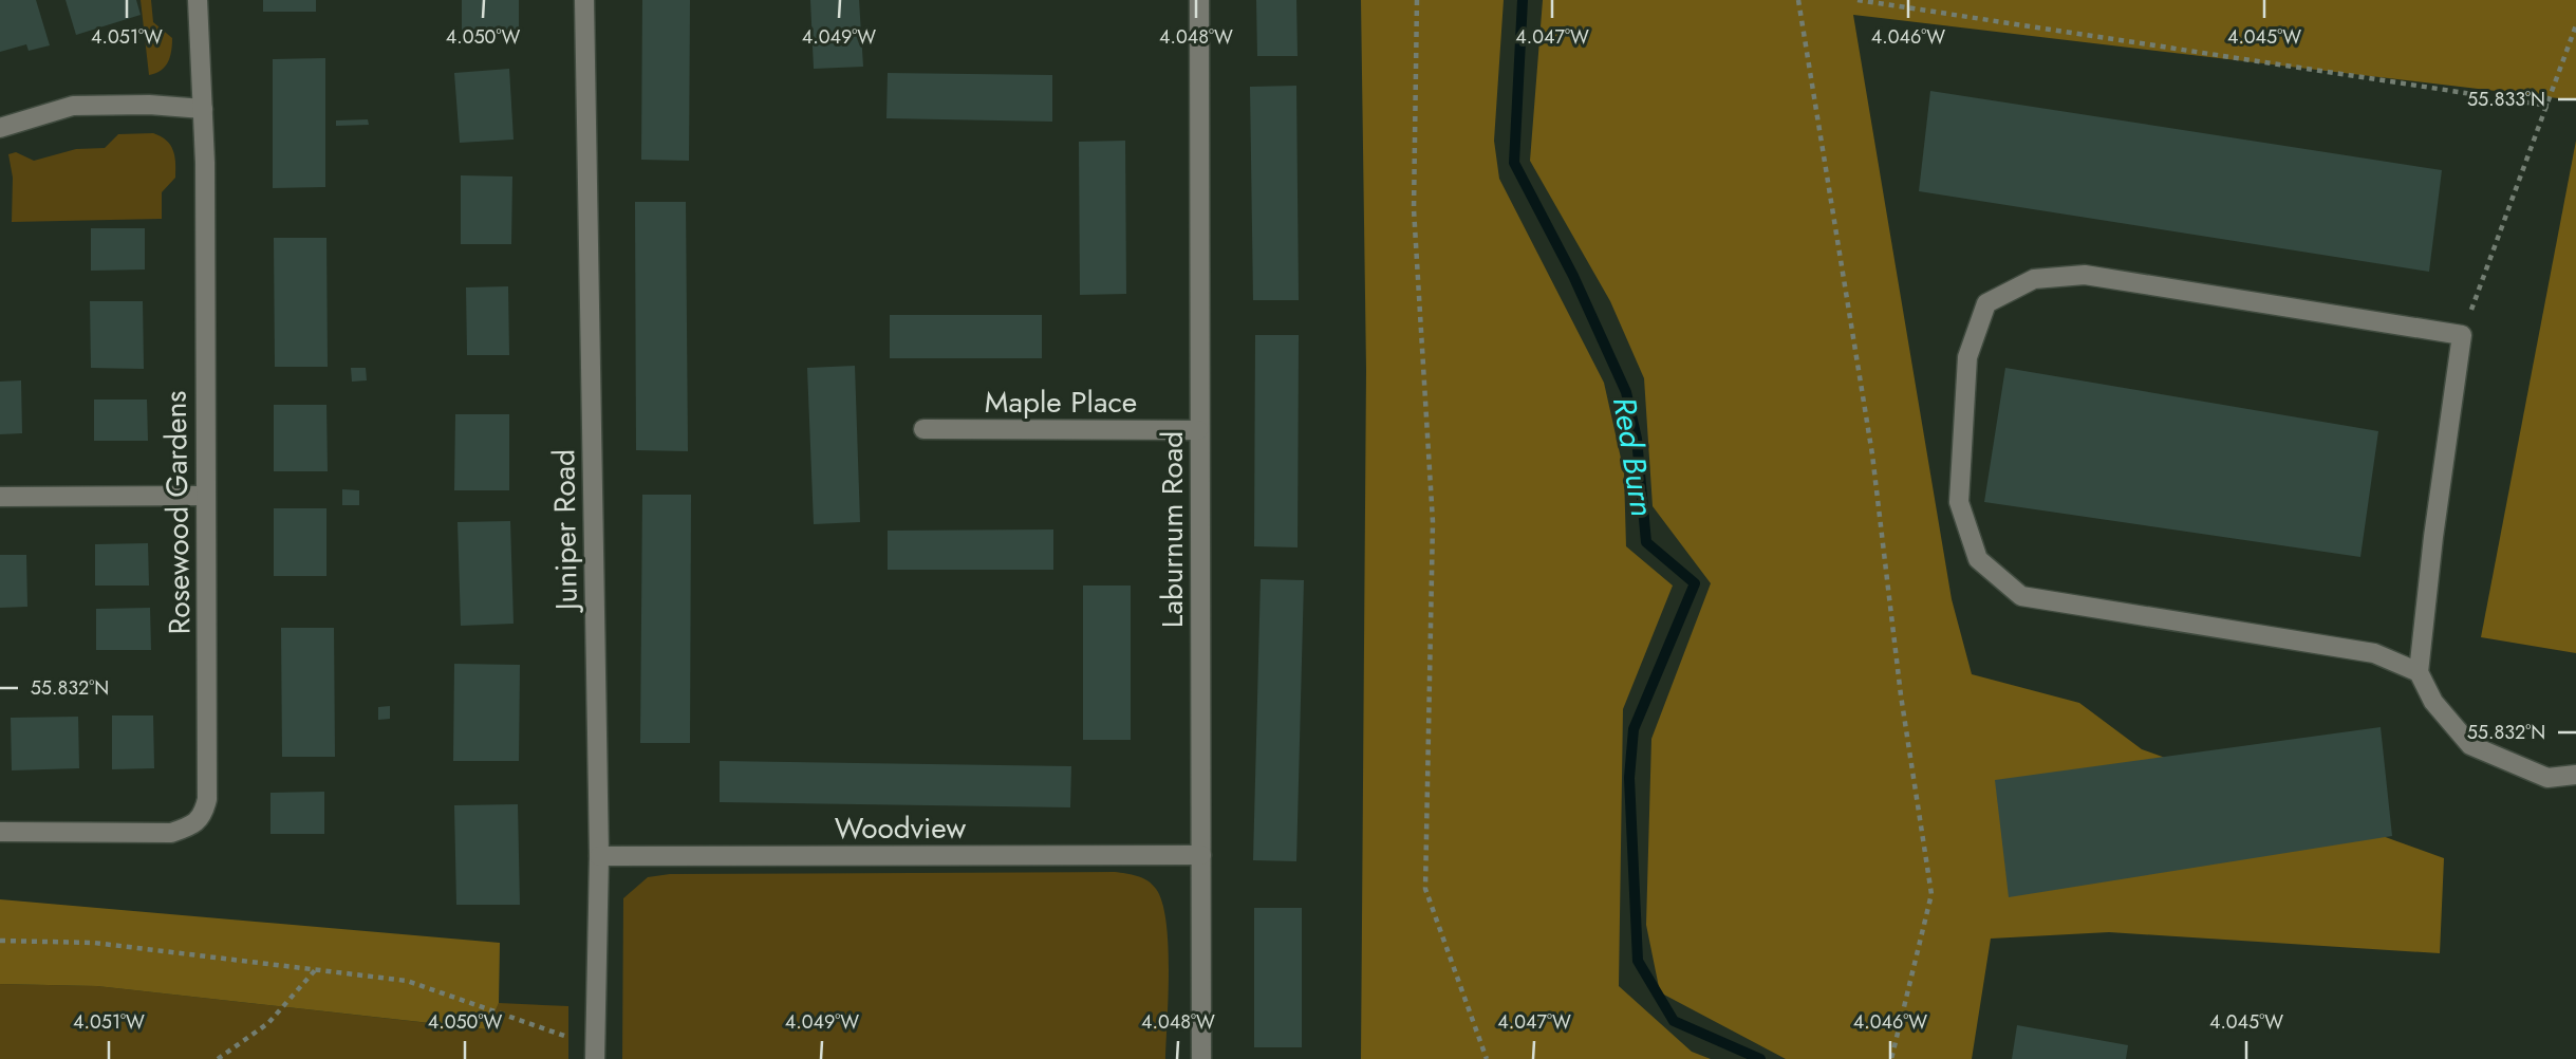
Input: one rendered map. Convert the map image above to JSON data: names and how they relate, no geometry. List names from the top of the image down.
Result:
{
  "streets": {
    "street": [
      "Maple Place",
      "Rosewood Gardens",
      "Juniper Road",
      "Laburnum Road",
      "Woodview"
    ]
  },
  "crossings": [
    ["Maple Place", "Laburnum Road"],
    ["Juniper Road", "Woodview"],
    ["Laburnum Road", "Woodview"]
  ],
  "water": ["Red Burn"],
  "coordinates": [
    "4.051°W",
    "4.050°W",
    "4.049°W",
    "4.048°W",
    "4.047°W",
    "4.046°W",
    "4.045°W",
    "55.833°N",
    "55.832°N"
  ]
}
